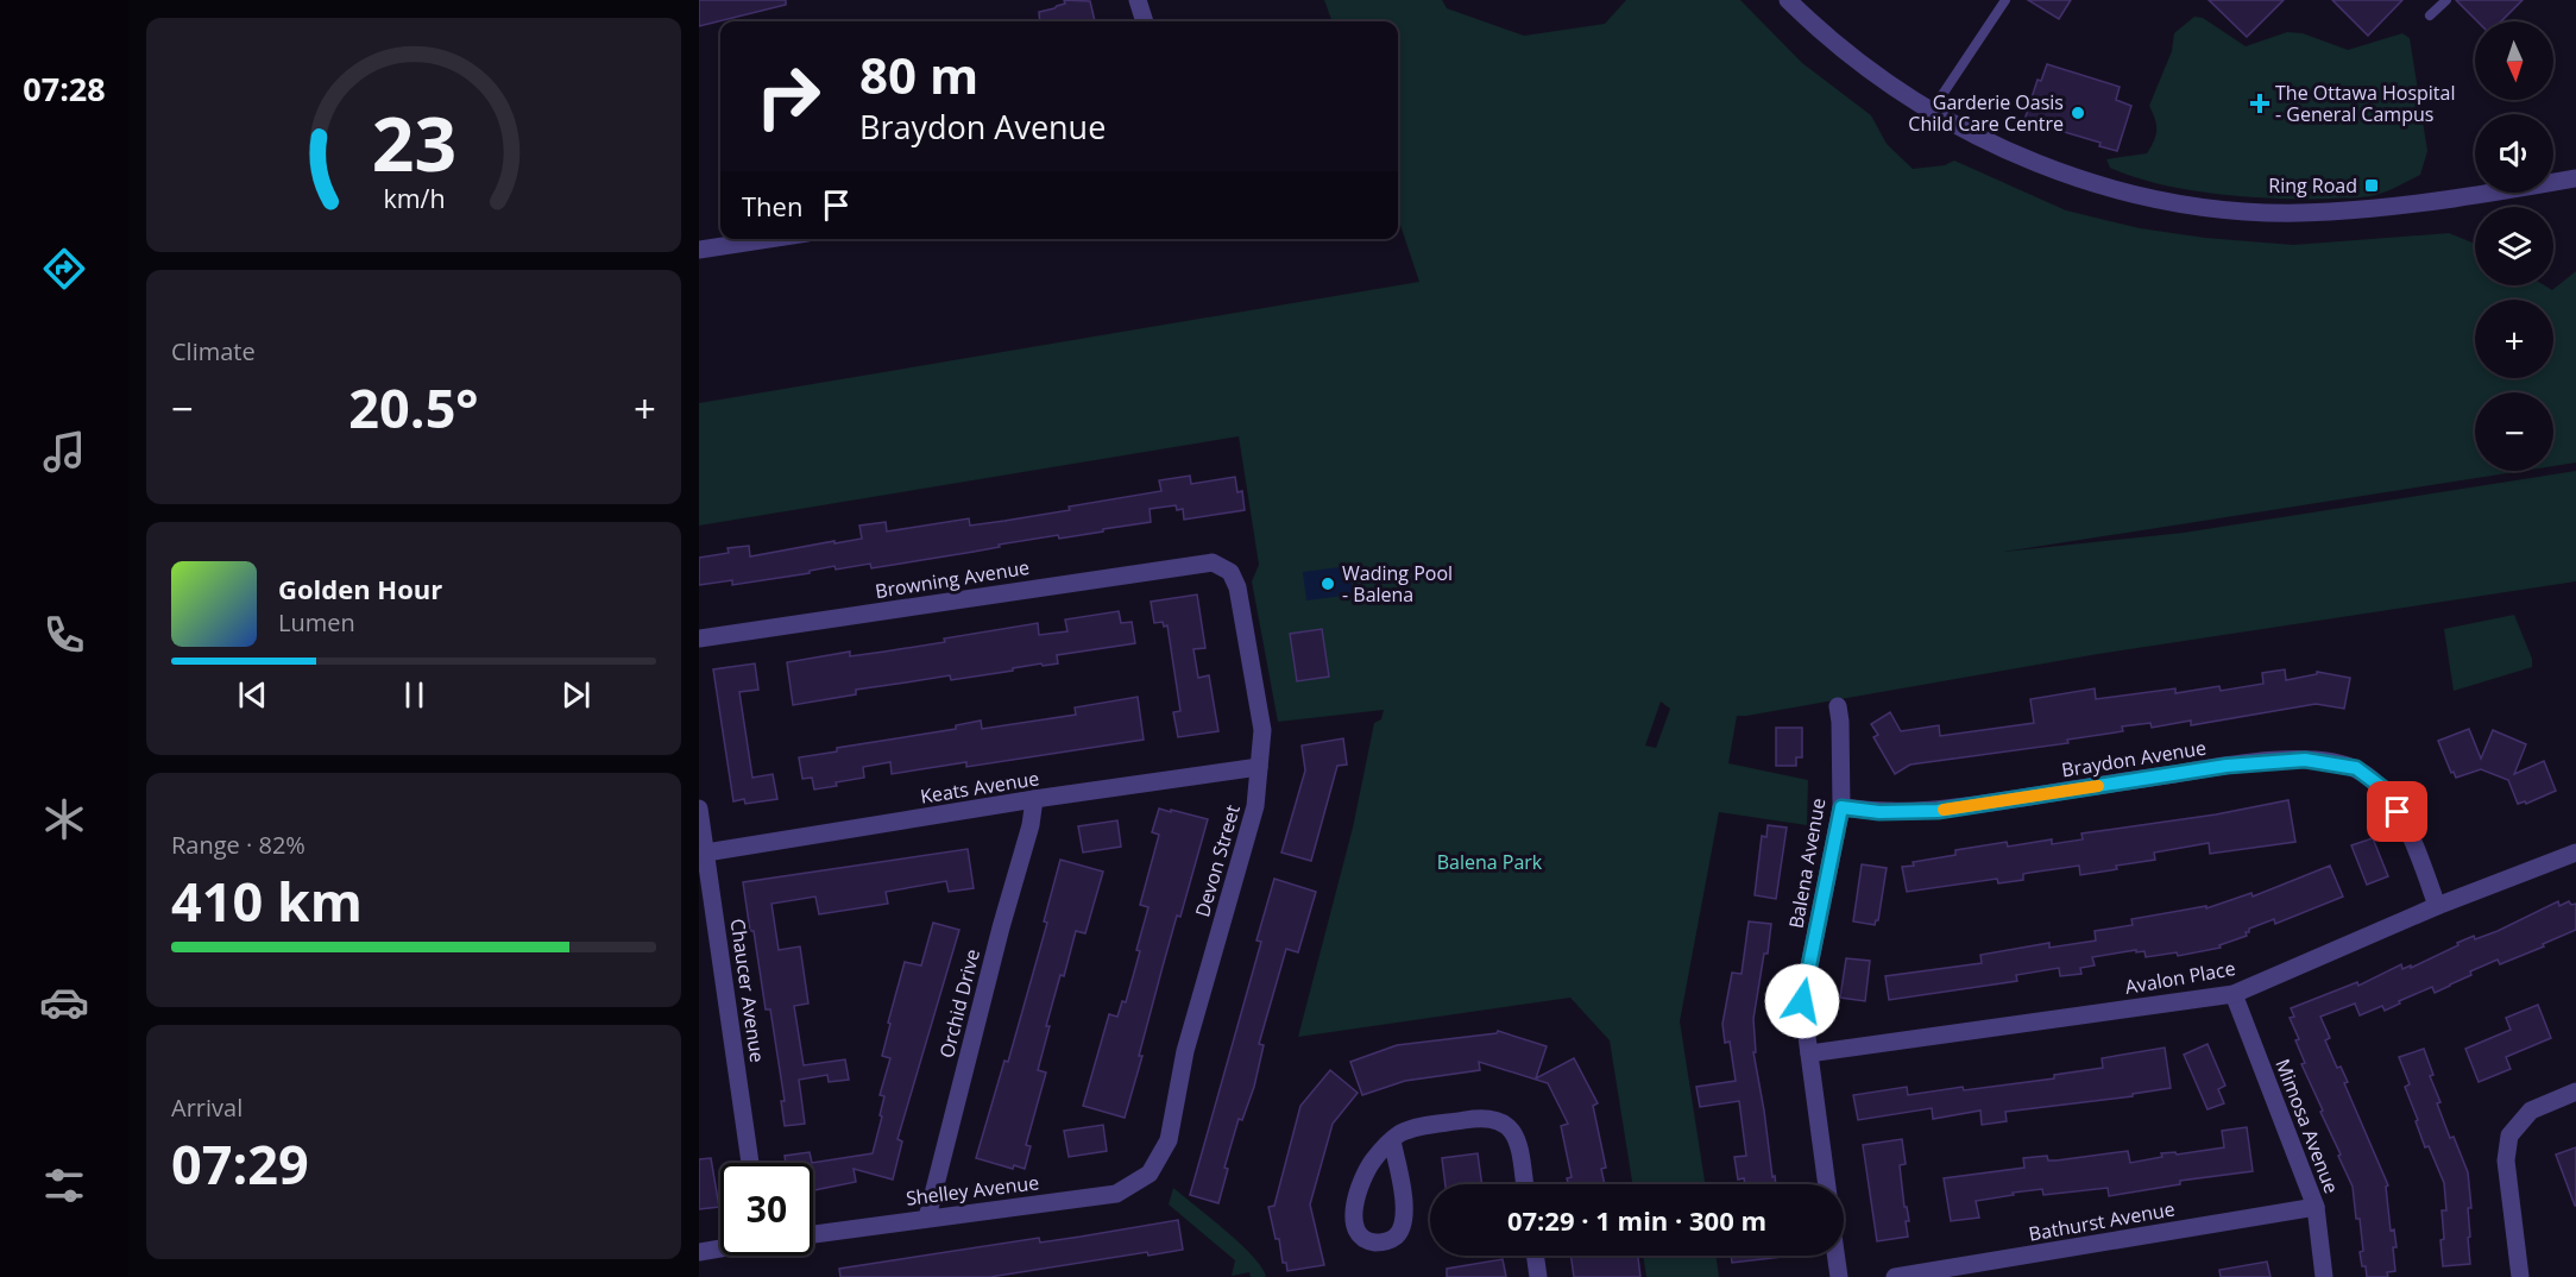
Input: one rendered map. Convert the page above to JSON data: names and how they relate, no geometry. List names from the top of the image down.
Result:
{
  "streets": {
    "street": [
      "Browning Avenue",
      "Braydon Avenue",
      "Keats Avenue",
      "Devon Street",
      "Balena Avenue",
      "Avalon Place",
      "Chaucer Avenue",
      "Orchid Drive",
      "Mimosa Avenue",
      "Shelley Avenue",
      "Bathurst Avenue"
    ]
  },
  "crossings": [
    ["Browning Avenue", "Devon Street"],
    ["Braydon Avenue", "Balena Avenue"],
    ["Braydon Avenue", "Avalon Place"],
    ["Keats Avenue", "Devon Street"],
    ["Keats Avenue", "Chaucer Avenue"],
    ["Keats Avenue", "Orchid Drive"],
    ["Devon Street", "Shelley Avenue"],
    ["Balena Avenue", "Avalon Place"],
    ["Avalon Place", "Mimosa Avenue"],
    ["Orchid Drive", "Shelley Avenue"],
    ["Mimosa Avenue", "Bathurst Avenue"]
  ],
  "parks": ["Balena Park"],
  "places": {
    "health": ["The Ottawa Hospital - General Campus"],
    "other": ["Garderie Oasis Child Care Centre", "Wading Pool - Balena"],
    "transit": ["Ring Road"]
  },
  "north": "bottom",
  "page": {
    "tabs": "07:28",
    "map_buttons": ["+", "−"],
    "turn": ["80 m", "Braydon Avenue"],
    "then": "Then",
    "tile": [
      "Climate",
      ["Range · 82%", "410 km"],
      ["Arrival", "07:29"]
    ],
    "heat": ["−", "20.5°", "+"],
    "song": ["Golden Hour", "Lumen"],
    "limit": "30",
    "trip": "07:29 · 1 min · 300 m",
    "gauge": ["23", "km/h"]
  }
}
